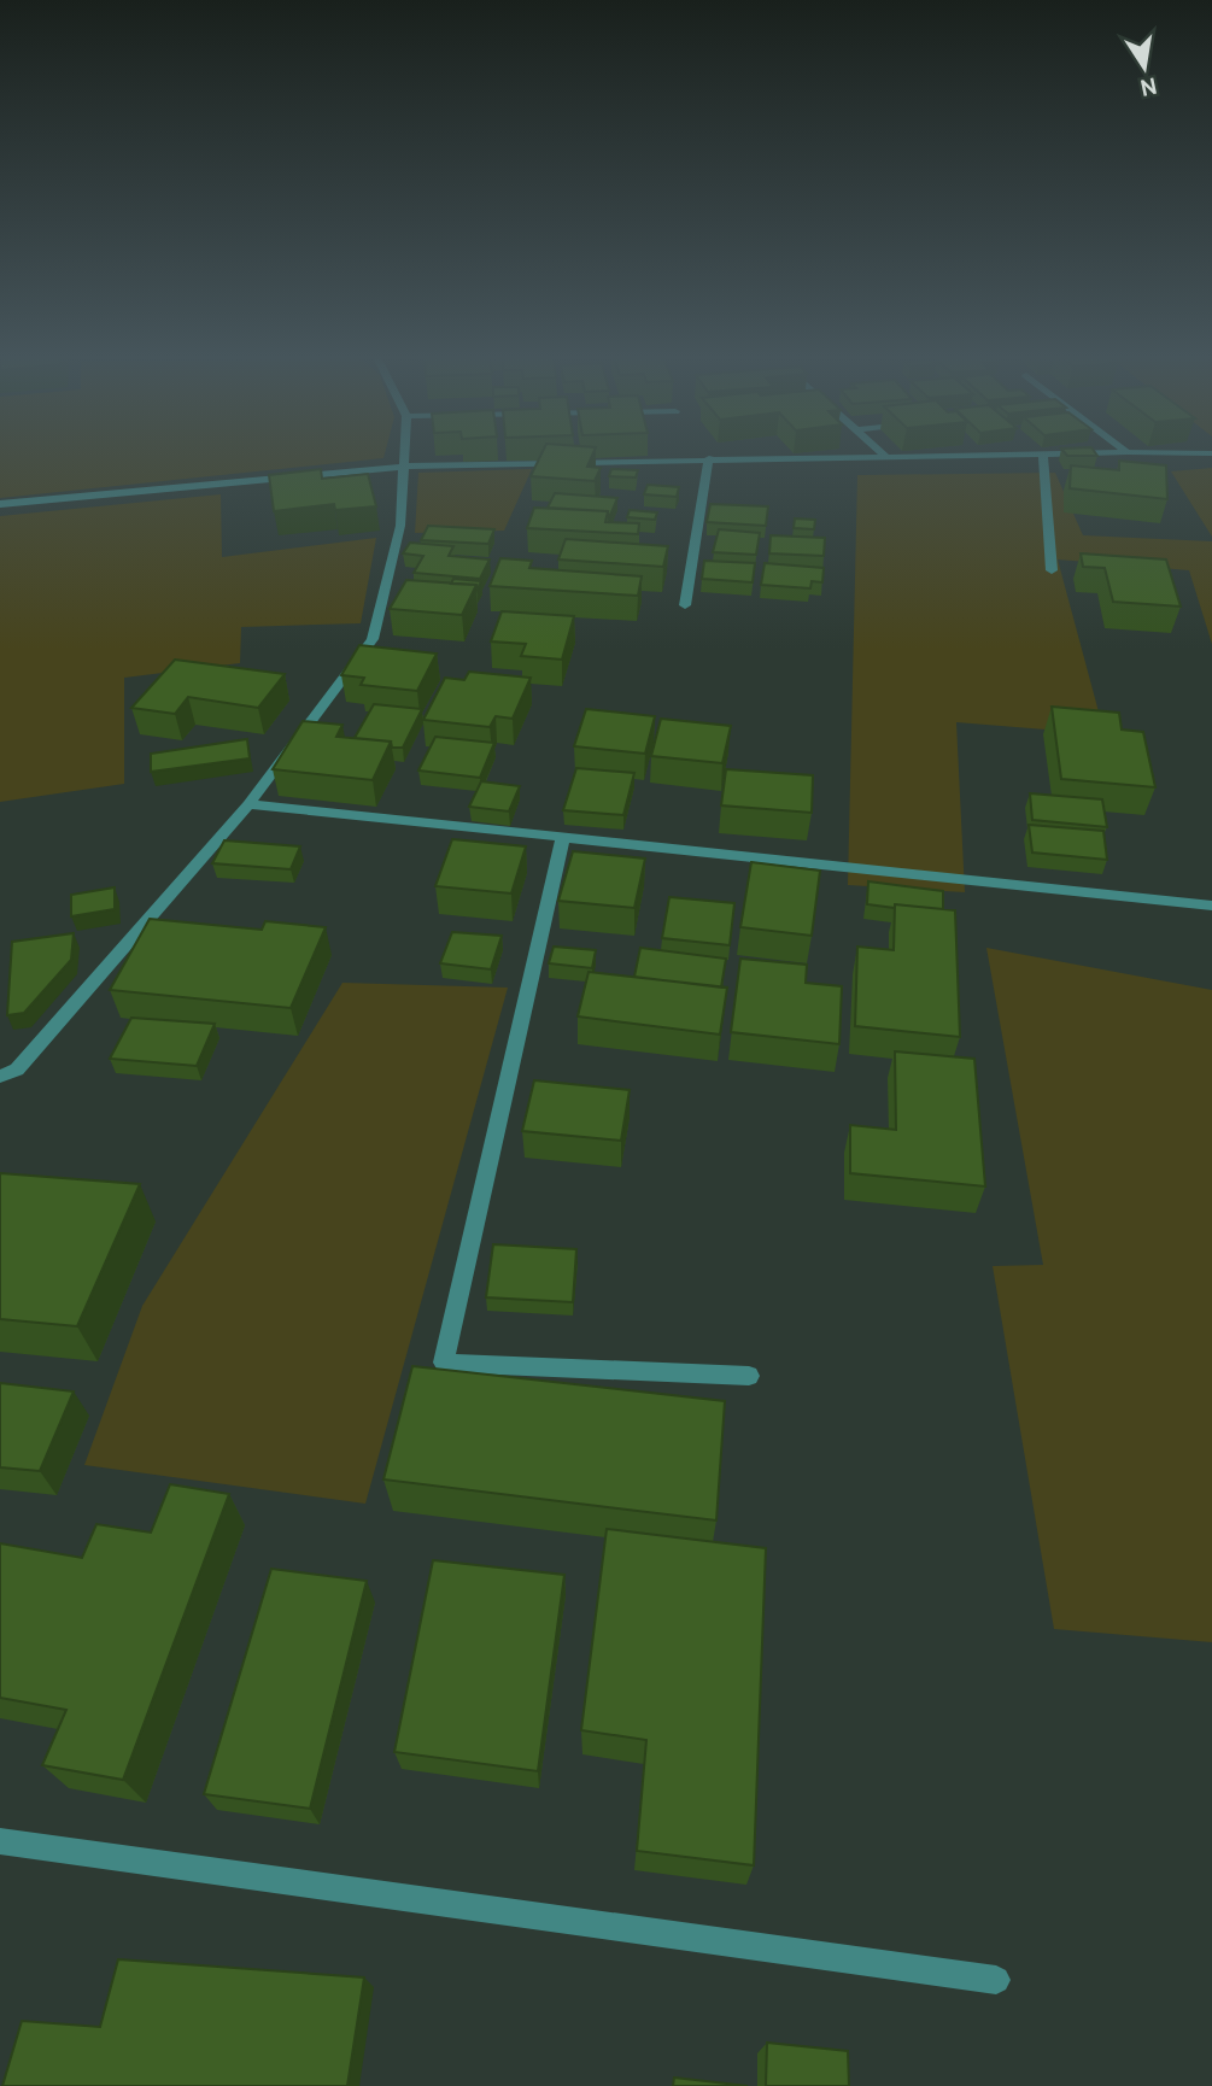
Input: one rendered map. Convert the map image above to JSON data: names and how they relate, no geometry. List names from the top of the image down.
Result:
{
  "north": "bottom"
}
